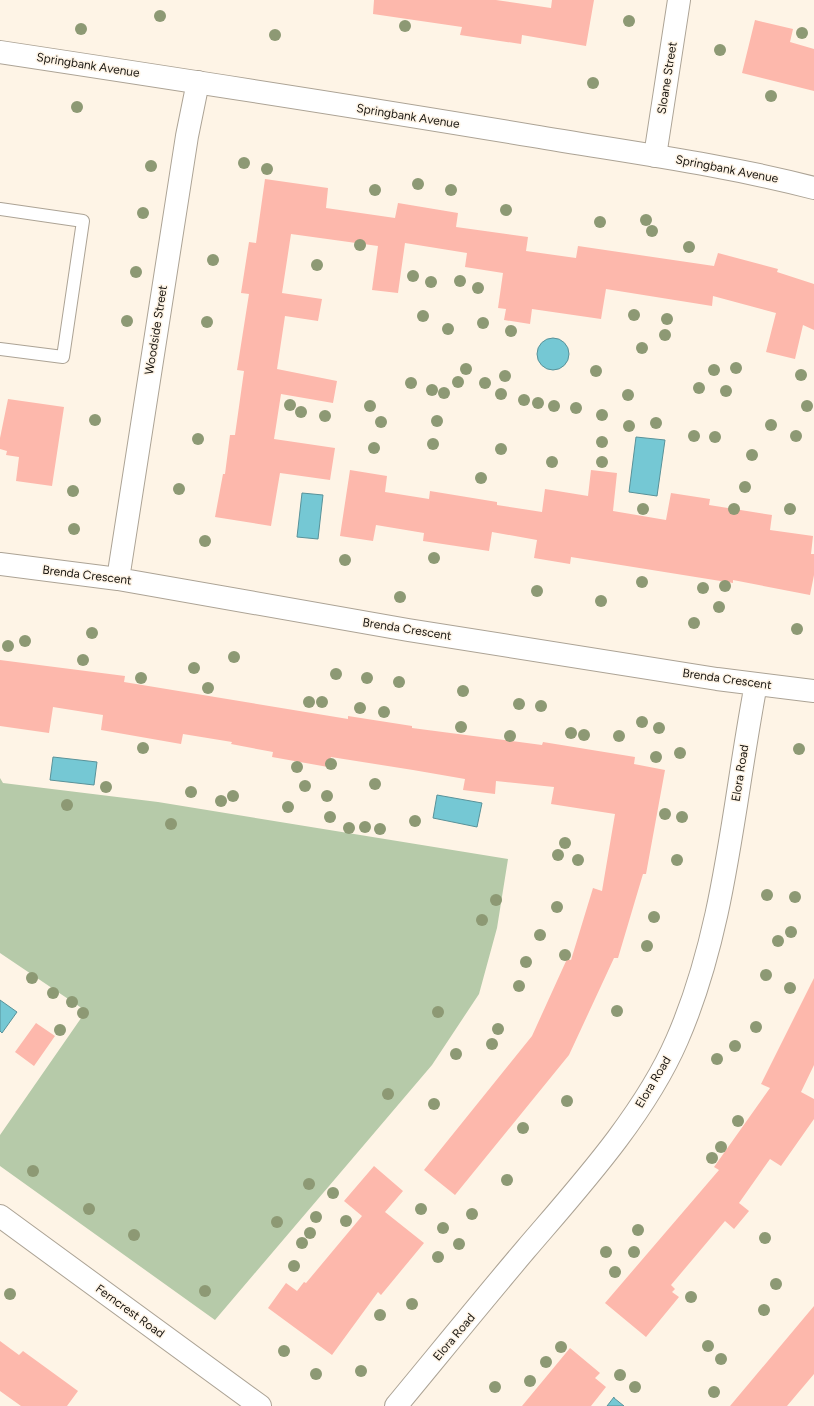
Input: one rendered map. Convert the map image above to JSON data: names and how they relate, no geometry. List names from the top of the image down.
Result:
{
  "streets": {
    "street": [
      "Springbank Avenue",
      "Sloane Street",
      "Woodside Street",
      "Brenda Crescent",
      "Elora Road",
      "Ferncrest Road"
    ]
  },
  "crossings": [
    ["Springbank Avenue", "Sloane Street"],
    ["Springbank Avenue", "Woodside Street"],
    ["Woodside Street", "Brenda Crescent"],
    ["Brenda Crescent", "Elora Road"]
  ]
}
